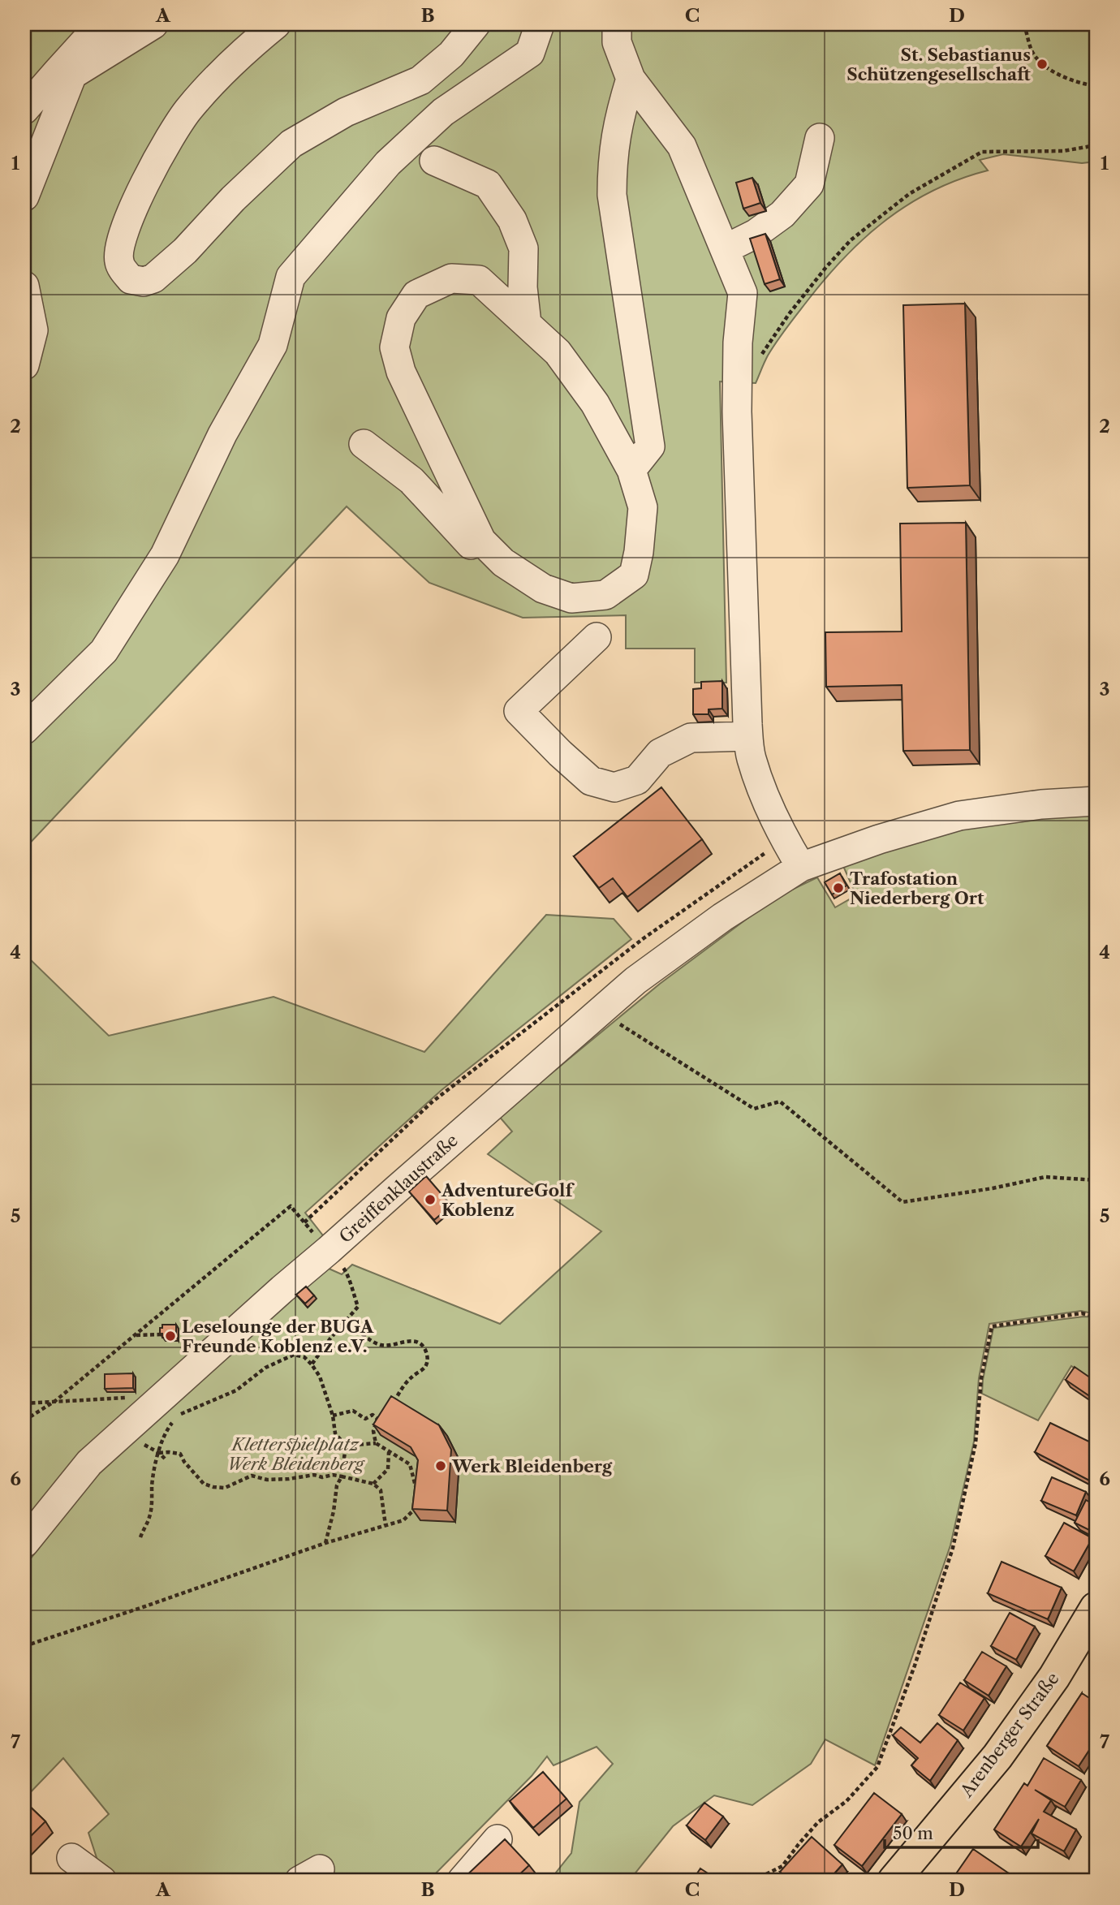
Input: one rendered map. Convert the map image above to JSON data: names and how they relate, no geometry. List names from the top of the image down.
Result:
{
  "streets": {
    "main road": ["Arenberger Straße"],
    "street": ["Greiffenklaustraße"]
  },
  "parks": ["Kletterspielplatz Werk Bleidenberg"],
  "places": [
    "St. Sebastianus Schützengesellschaft",
    "Trafostation Niederberg Ort",
    "AdventureGolf Koblenz",
    "Leselounge der BUGA Freunde Koblenz e.V.",
    "Werk Bleidenberg"
  ],
  "scale_bar": "50 m",
  "grid": {
    "columns": [
      "A",
      "B",
      "C",
      "D"
    ],
    "rows": [
      "1",
      "2",
      "3",
      "4",
      "5",
      "6",
      "7"
    ]
  }
}
